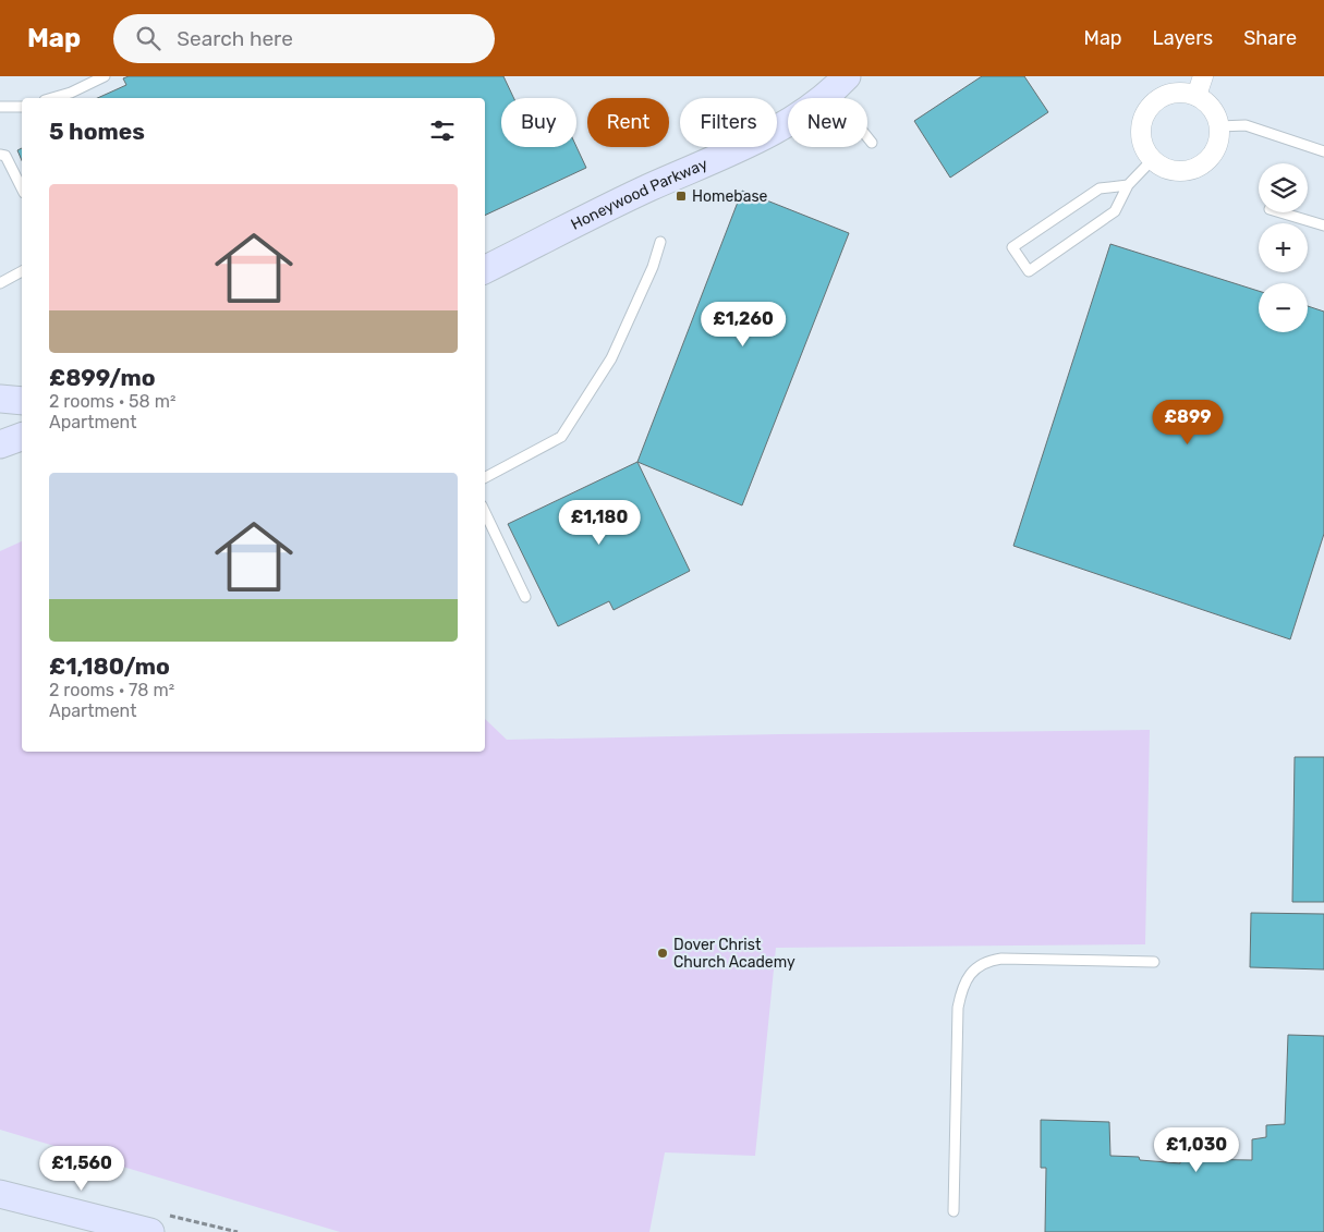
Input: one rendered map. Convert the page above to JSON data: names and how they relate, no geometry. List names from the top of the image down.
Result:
{
  "streets": {
    "street": ["Honeywood Parkway"]
  },
  "places": {
    "transit": ["Homebase"],
    "other": ["Dover Christ Church Academy"]
  },
  "page": {
    "header": "Map",
    "search": "Search here",
    "nav": ["Map", "Layers", "Share"],
    "chip": [
      "Buy",
      "Rent",
      "Filters",
      "New"
    ],
    "heading": "5 homes",
    "map_buttons": ["+", "−"],
    "list": [
      {
        "name": "£899/mo",
        "note": "2 rooms · 58 m² · Apartment"
      },
      {
        "name": "£1,180/mo",
        "note": "2 rooms · 78 m² · Apartment"
      }
    ],
    "price": [
      "£1,260",
      "£899",
      "£1,180",
      "£1,030",
      "£1,560"
    ]
  }
}
